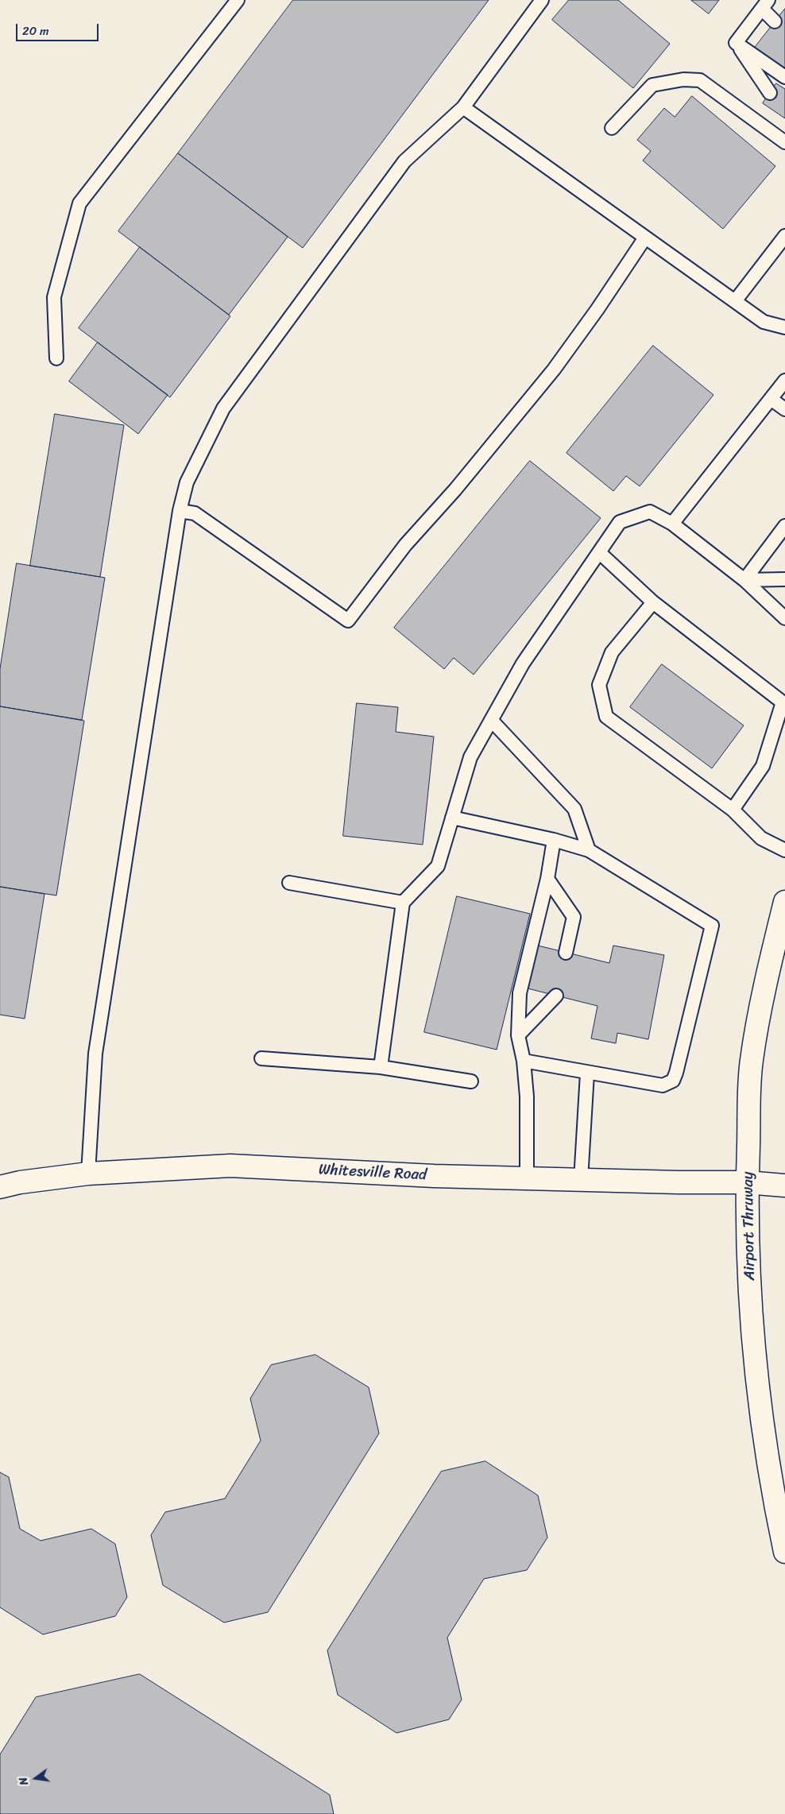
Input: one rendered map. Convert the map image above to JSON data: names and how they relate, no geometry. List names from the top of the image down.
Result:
{
  "streets": {
    "main road": ["Whitesville Road", "Airport Thruway"]
  },
  "crossings": [
    ["Whitesville Road", "Airport Thruway"]
  ],
  "scale_bar": "20 m",
  "north": "left"
}
